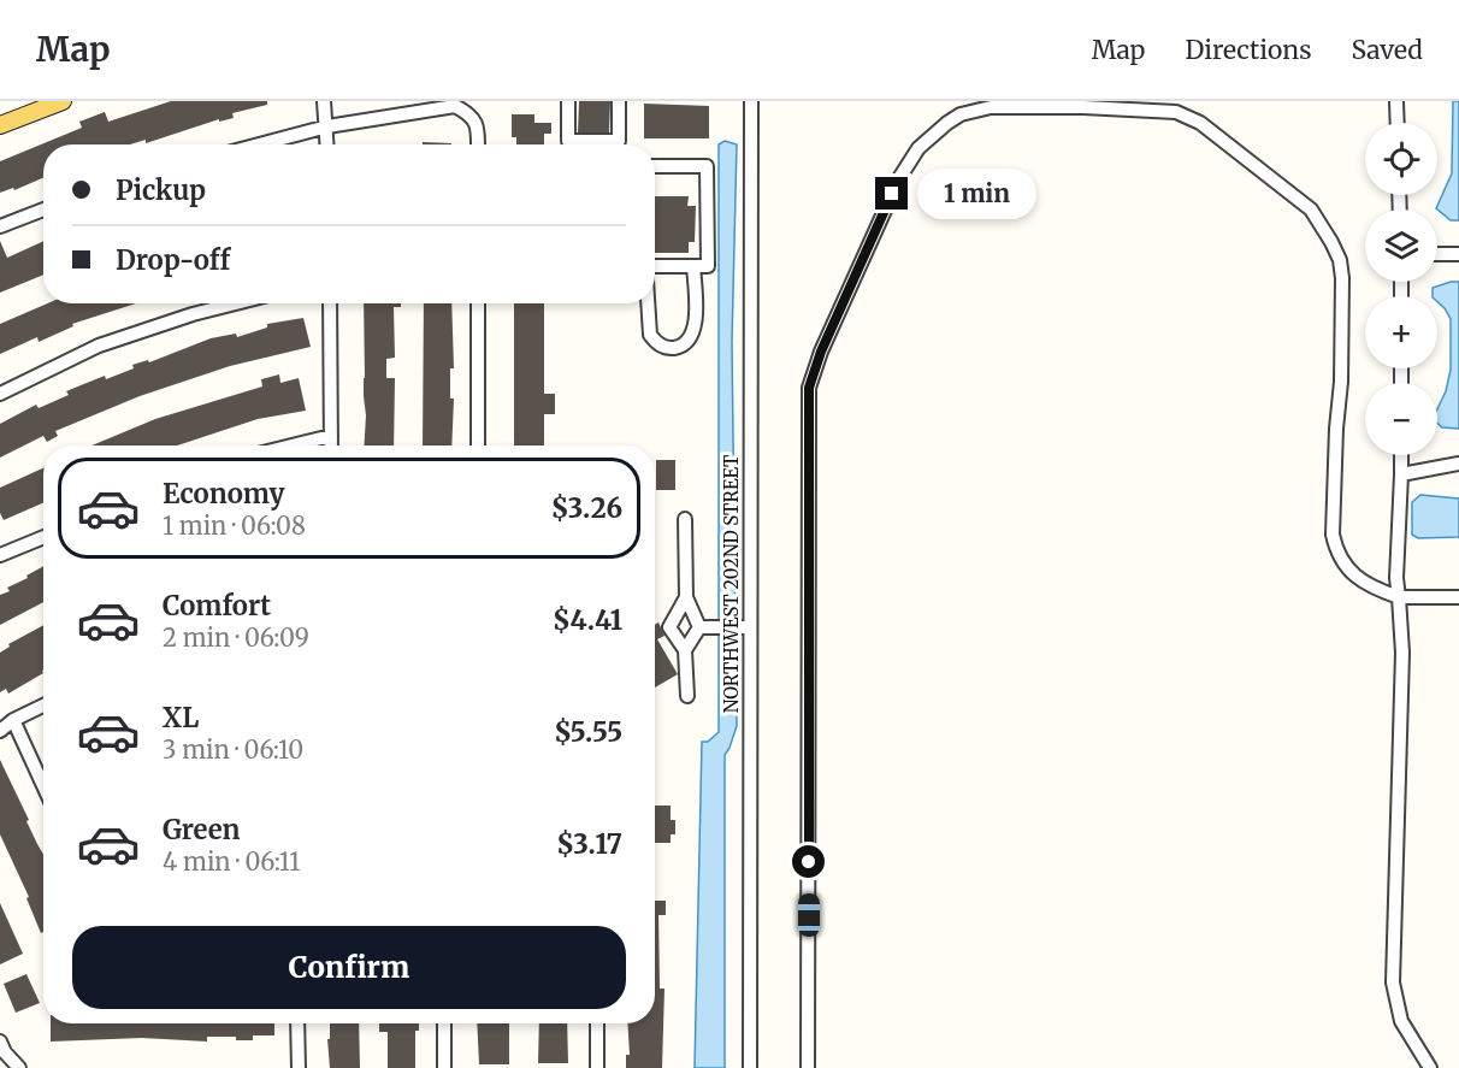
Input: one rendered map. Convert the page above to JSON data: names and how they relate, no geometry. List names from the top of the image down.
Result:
{
  "streets": {
    "street": ["NORTHWEST 202ND STREET"]
  },
  "page": {
    "header": "Map",
    "nav": ["Map", "Directions", "Saved"],
    "map_buttons": ["+", "−"],
    "banner": ["Pickup", "Drop-off"],
    "bubble": "1 min",
    "list": [
      {
        "name": "Economy",
        "note": "1 min · 06:08",
        "value": "$3.26"
      },
      {
        "name": "Comfort",
        "note": "2 min · 06:09",
        "value": "$4.41"
      },
      {
        "name": "XL",
        "note": "3 min · 06:10",
        "value": "$5.55"
      },
      {
        "name": "Green",
        "note": "4 min · 06:11",
        "value": "$3.17"
      }
    ],
    "buttons": "Confirm"
  }
}
